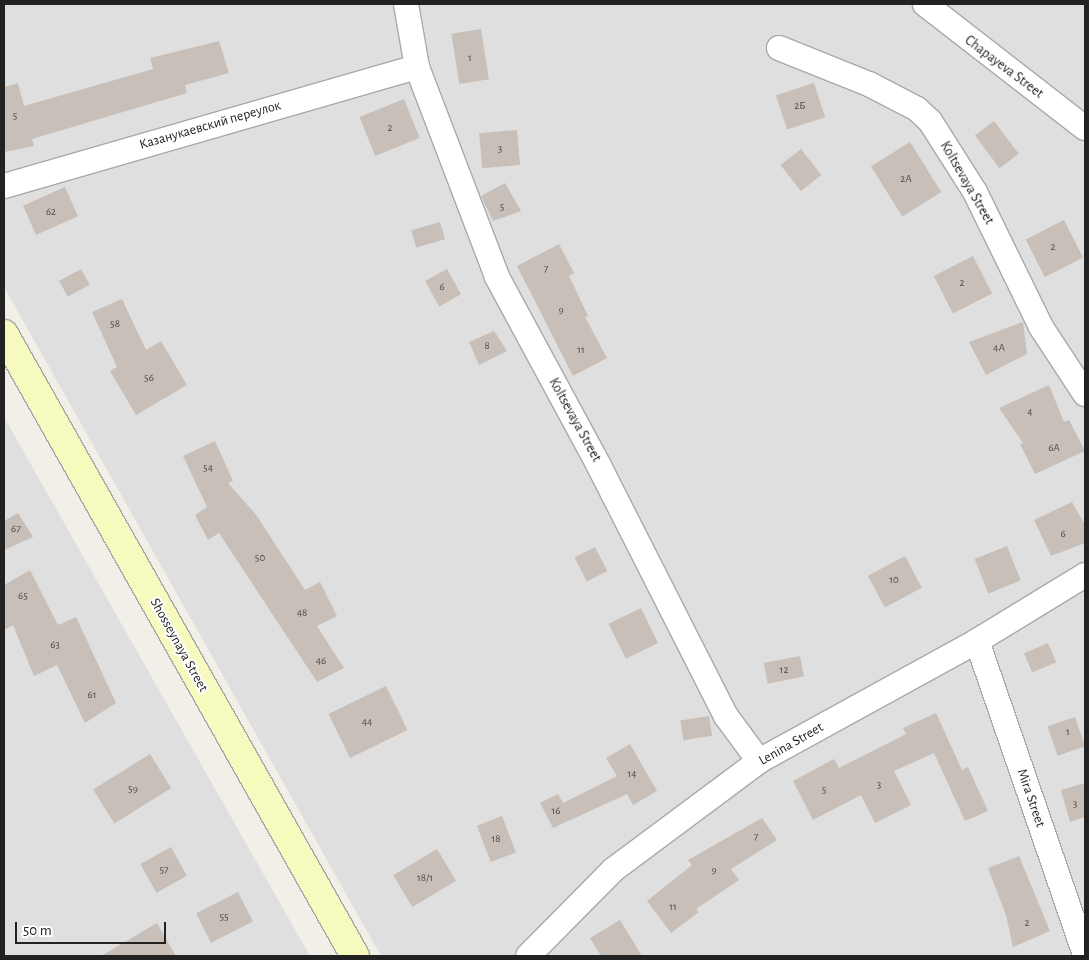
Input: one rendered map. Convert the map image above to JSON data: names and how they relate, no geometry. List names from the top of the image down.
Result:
{
  "streets": {
    "street": [
      "Chapayeva Street",
      "Казанукаевский переулок",
      "Koltsevaya Street",
      "Shosseynaya Street",
      "Lenina Street",
      "Mira Street"
    ]
  },
  "crossings": [
    ["Казанукаевский переулок", "Koltsevaya Street"],
    ["Koltsevaya Street", "Lenina Street"],
    ["Lenina Street", "Mira Street"]
  ],
  "house_numbers": [
    "1",
    "2Б",
    "5",
    "2",
    "3",
    "2А",
    "5",
    "62",
    "2",
    "7",
    "2",
    "6",
    "9",
    "58",
    "8",
    "4А",
    "11",
    "56",
    "4",
    "6А",
    "54",
    "67",
    "6",
    "50",
    "10",
    "65",
    "48",
    "63",
    "46",
    "12",
    "61",
    "44",
    "1",
    "14",
    "3",
    "59",
    "5",
    "3",
    "16",
    "7",
    "18",
    "57",
    "9",
    "18/1",
    "11",
    "55",
    "2"
  ],
  "scale_bar": "50 m"
}
